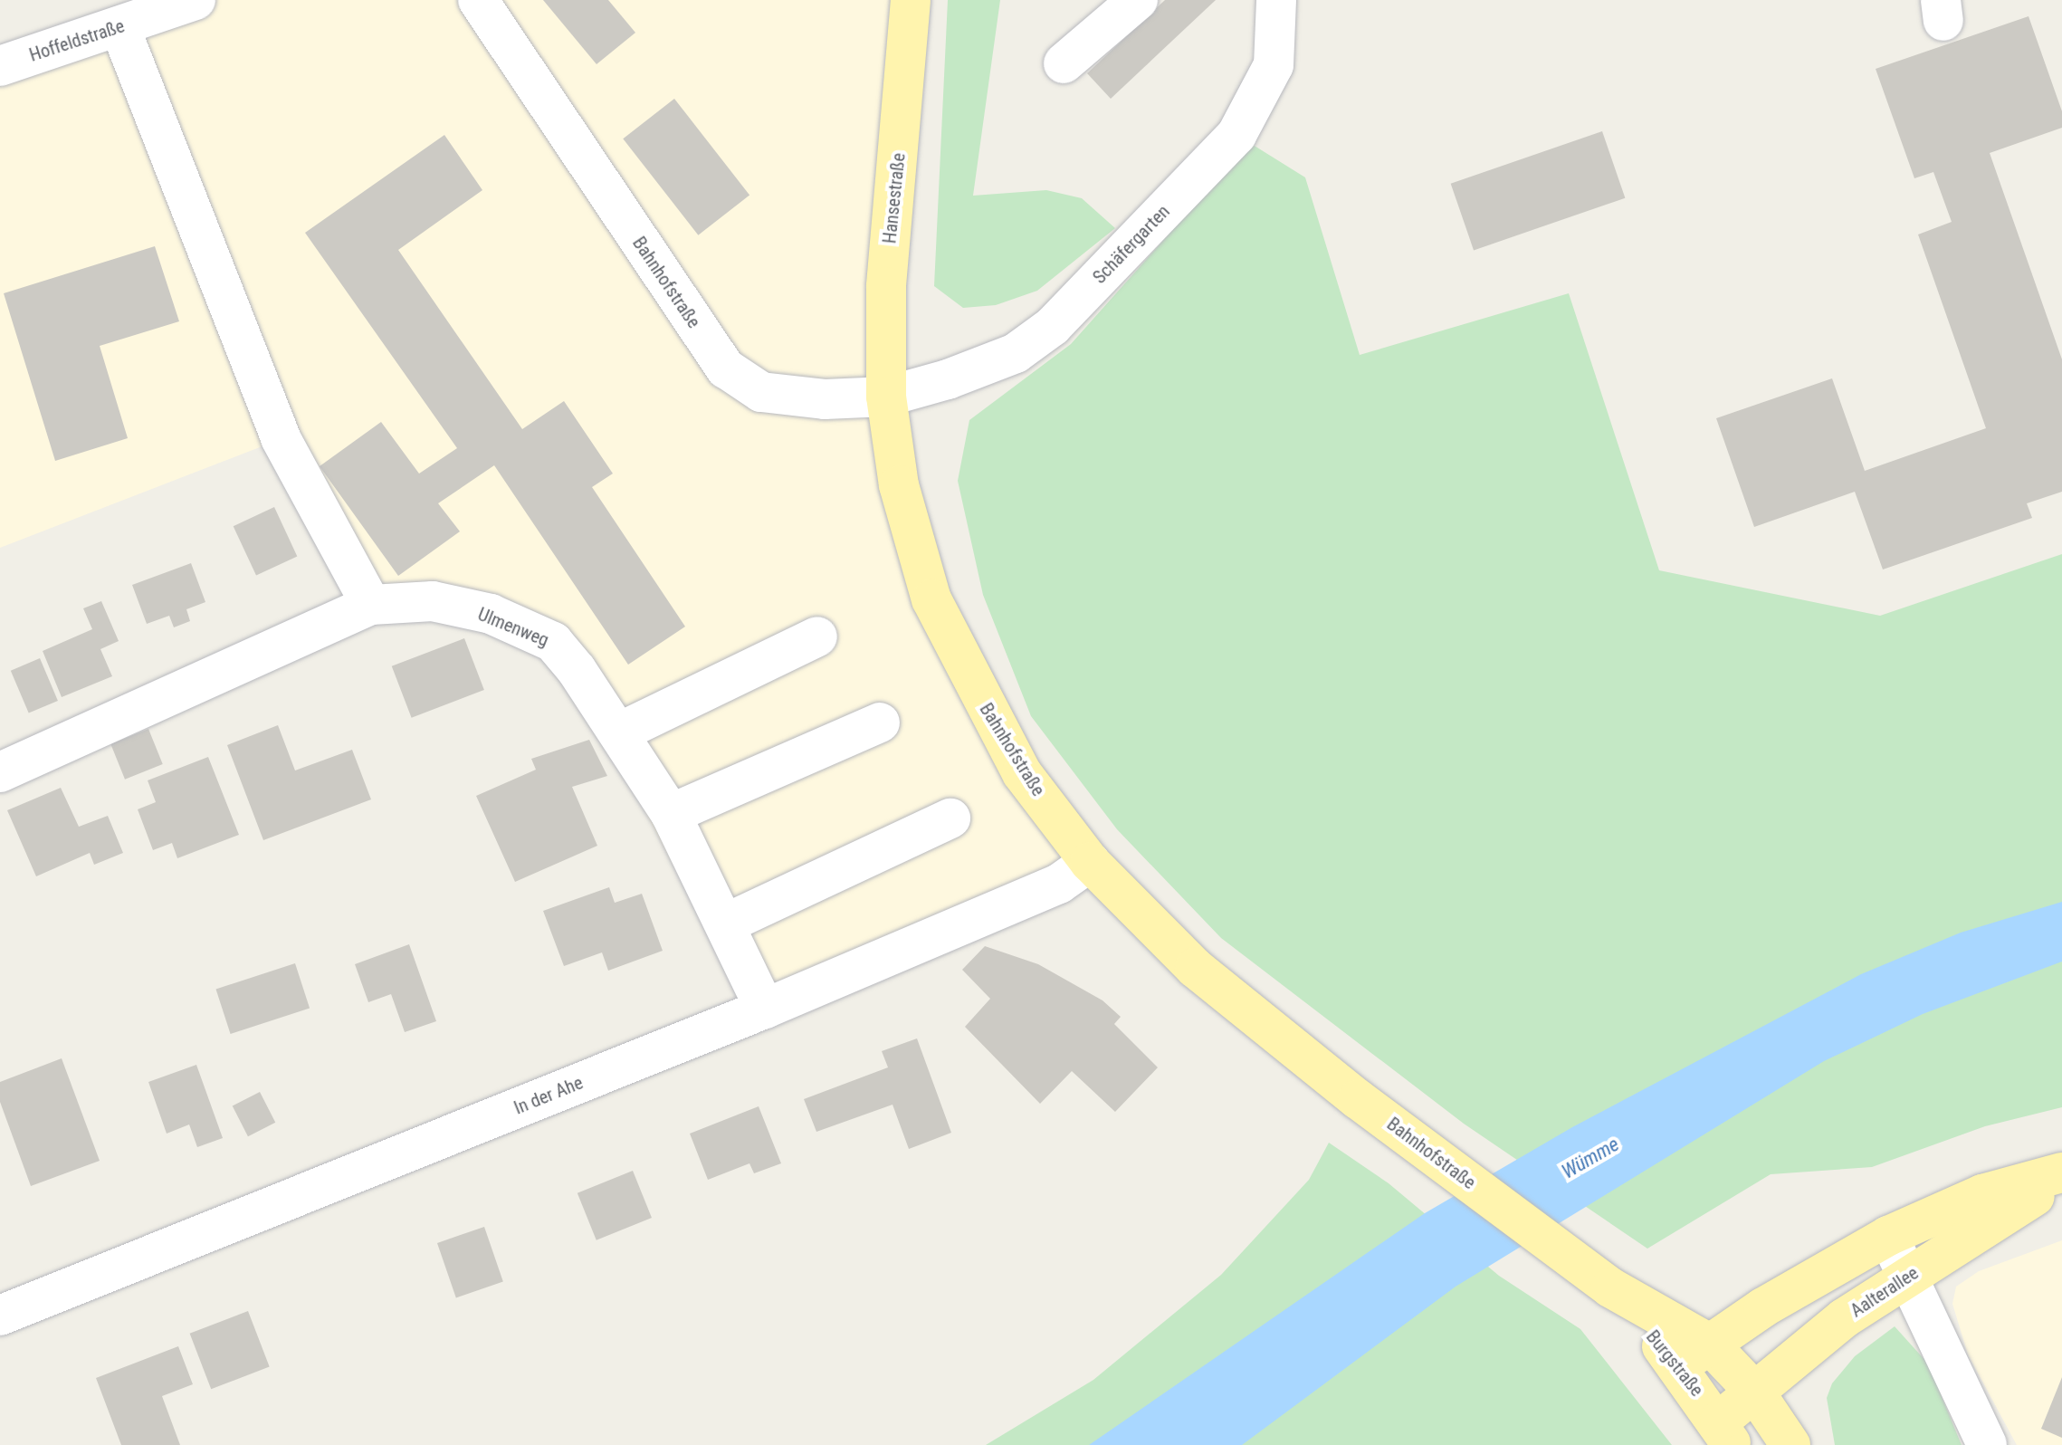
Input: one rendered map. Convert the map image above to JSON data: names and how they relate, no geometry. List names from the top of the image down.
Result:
{
  "streets": {
    "main road": [
      "Hansestraße",
      "Bahnhofstraße",
      "Aalterallee",
      "Burgstraße"
    ],
    "street": [
      "Hoffeldstraße",
      "Schäfergarten",
      "Ulmenweg",
      "In der Ahe"
    ]
  },
  "crossings": [
    ["Hansestraße", "Schäfergarten"],
    ["Hansestraße", "Bahnhofstraße"],
    ["Schäfergarten", "Bahnhofstraße"],
    ["Bahnhofstraße", "In der Ahe"],
    ["Bahnhofstraße", "Burgstraße"],
    ["Ulmenweg", "In der Ahe"],
    ["Aalterallee", "Burgstraße"]
  ],
  "water": ["Wümme"]
}
